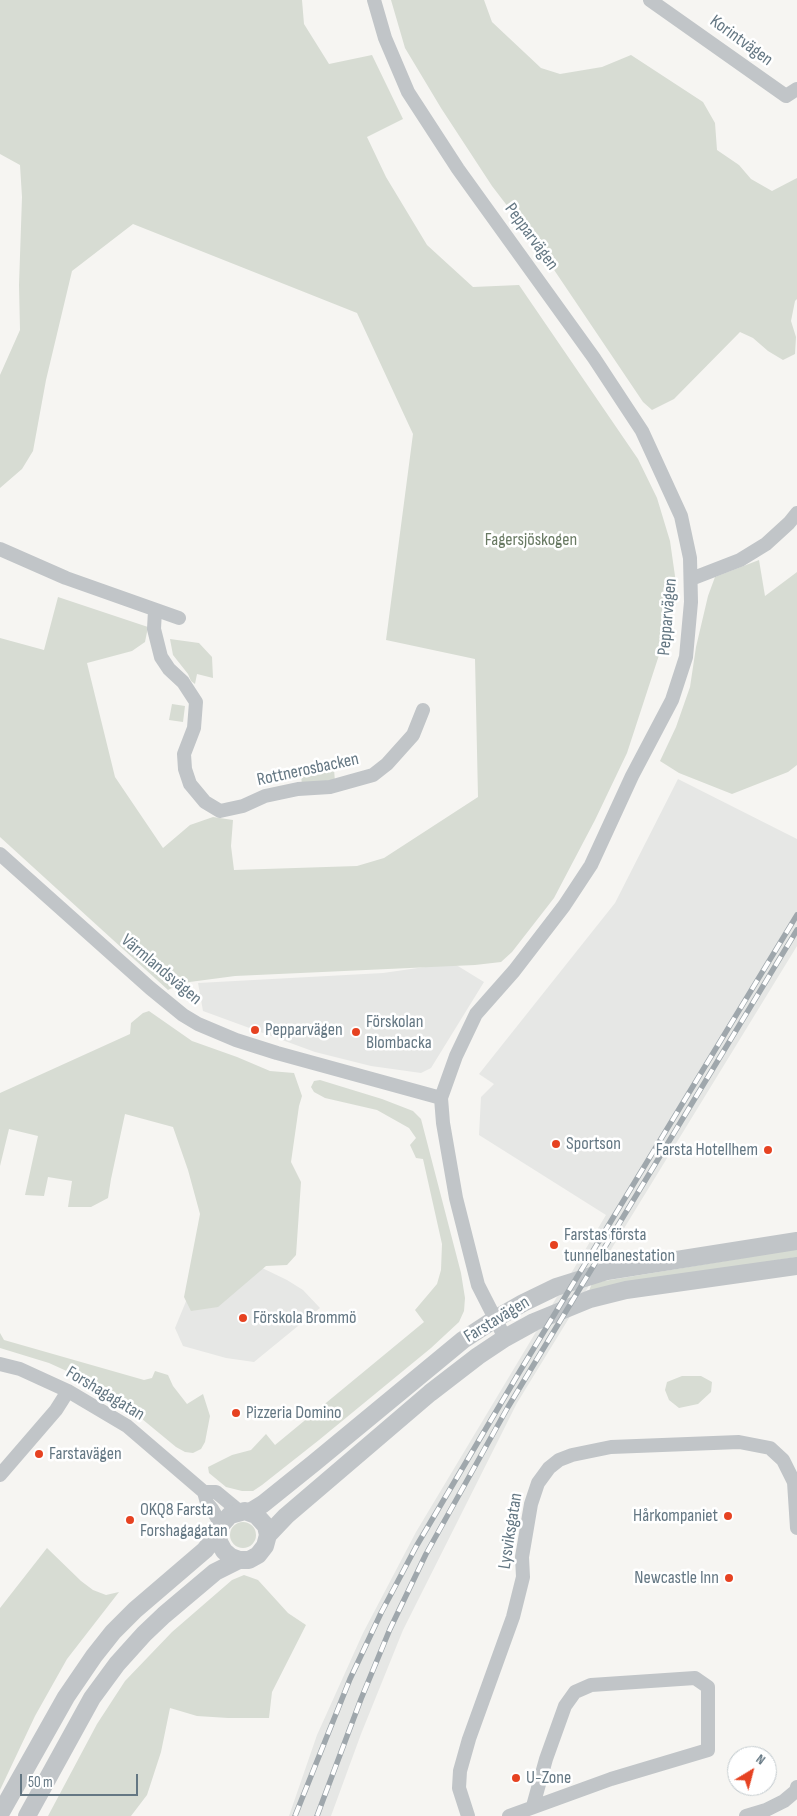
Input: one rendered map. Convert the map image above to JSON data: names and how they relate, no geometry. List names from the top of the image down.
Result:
{
  "streets": {
    "street": [
      "Korintvägen",
      "Pepparvägen",
      "Rottnerosbacken",
      "Värmlandsvägen",
      "Farstavägen",
      "Forshagagatan",
      "Lysviksgatan"
    ]
  },
  "crossings": [
    ["Pepparvägen", "Värmlandsvägen"],
    ["Pepparvägen", "Farstavägen"],
    ["Farstavägen", "Forshagagatan"]
  ],
  "parks": ["Fagersjöskogen"],
  "places": [
    "Pepparvägen",
    "Förskolan Blombacka",
    "Sportson",
    "Farsta Hotellhem",
    "Farstas första tunnelbanestation",
    "Förskola Brommö",
    "Pizzeria Domino",
    "Farstavägen",
    "Hårkompaniet",
    "OKQ8 Farsta Forshagagatan",
    "Newcastle Inn",
    "U-Zone"
  ],
  "scale_bar": "50 m",
  "north": "top right"
}
